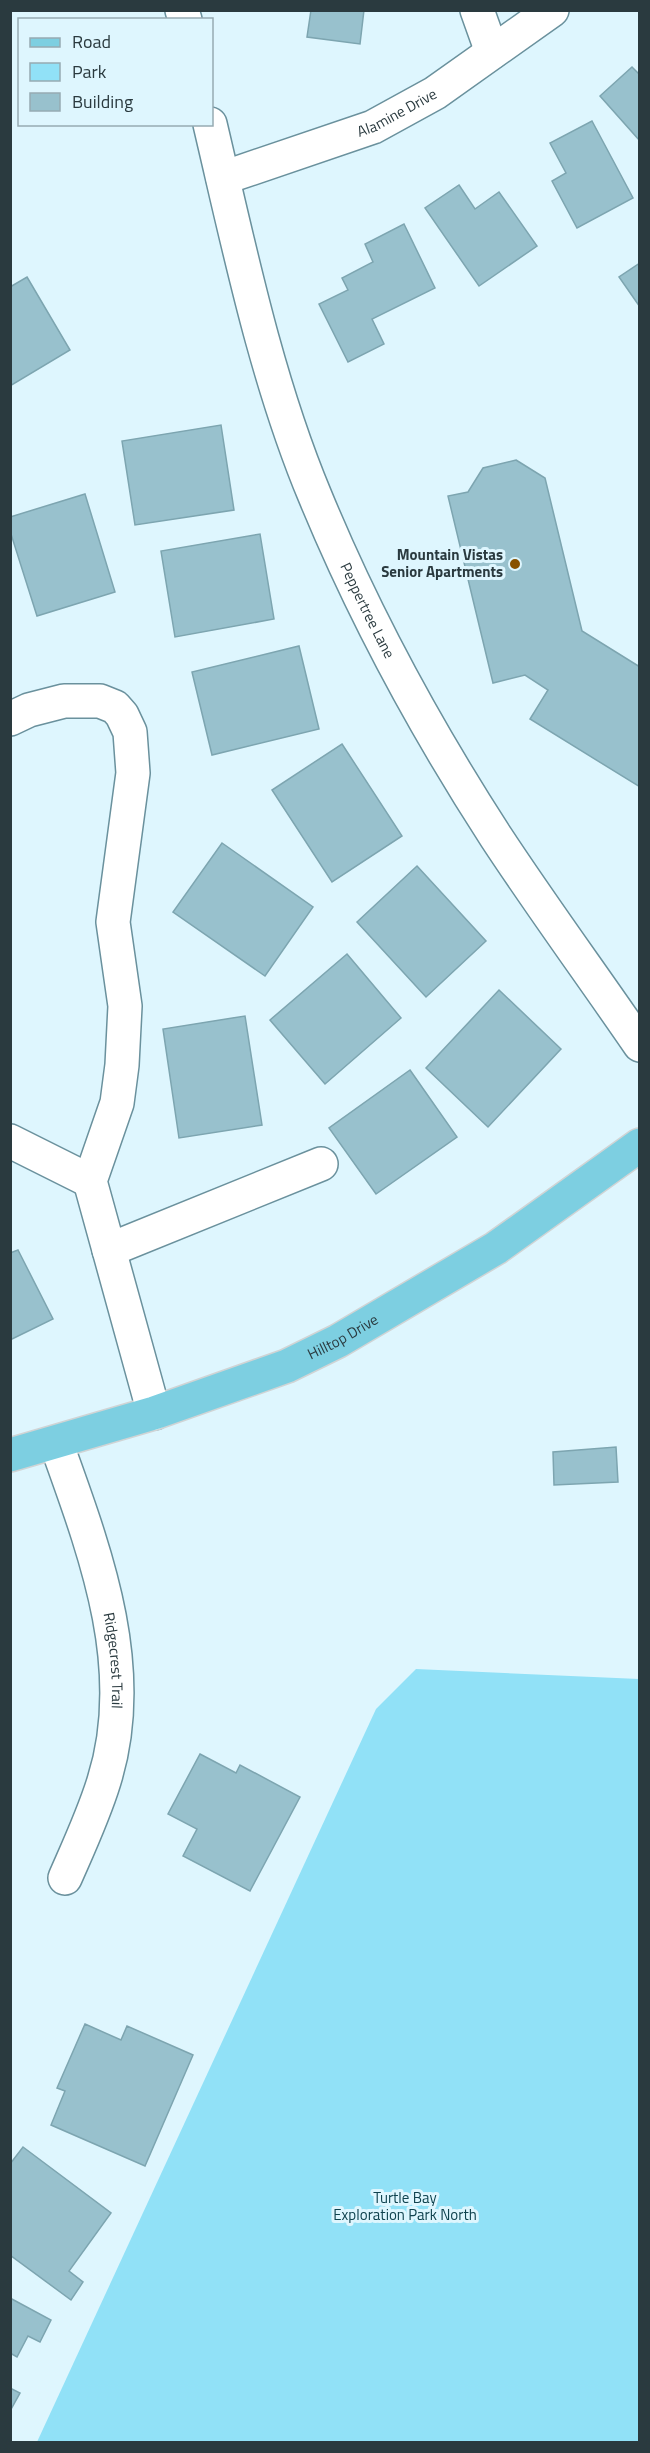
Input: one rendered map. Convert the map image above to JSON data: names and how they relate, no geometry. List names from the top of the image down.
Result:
{
  "streets": {
    "main road": ["Hilltop Drive"],
    "street": ["Alamine Drive", "Peppertree Lane", "Ridgecrest Trail"]
  },
  "crossings": [
    ["Alamine Drive", "Peppertree Lane"],
    ["Hilltop Drive", "Ridgecrest Trail"]
  ],
  "parks": ["Turtle Bay Exploration Park North"],
  "places": ["Mountain Vistas Senior Apartments"],
  "legend": ["Road", "Park", "Building"]
}
